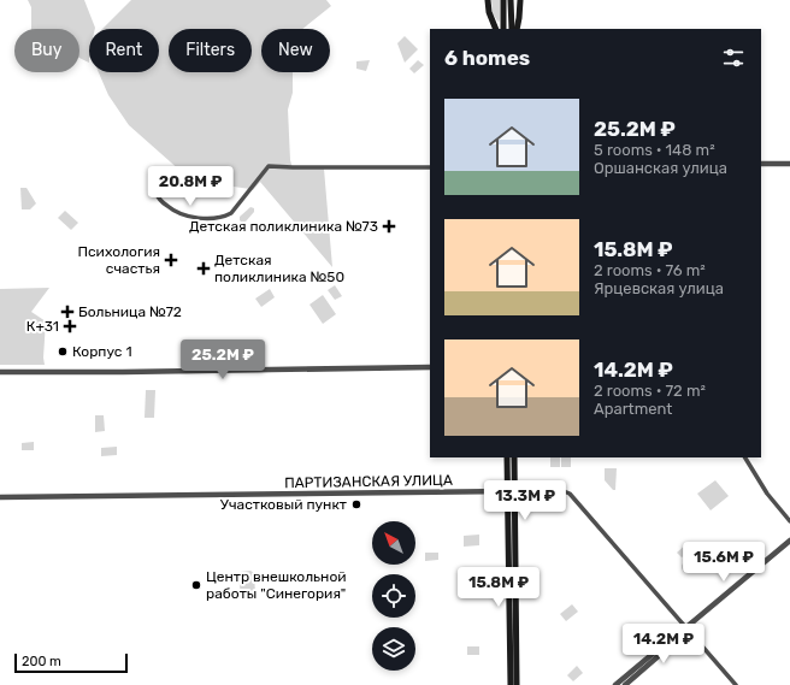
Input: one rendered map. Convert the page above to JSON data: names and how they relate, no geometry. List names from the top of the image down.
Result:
{
  "streets": {
    "street": ["ПАРТИЗАНСКАЯ УЛИЦА"]
  },
  "places": {
    "health": [
      "Детская поликлиника №73",
      "Психология счастья",
      "Детская поликлиника №50",
      "Больница №72",
      "К+31"
    ],
    "other": ["Корпус 1", "Участковый пункт", "Центр внешкольной работы \"Синегория\""]
  },
  "scale_bar": "200 m",
  "north": "top left",
  "page": {
    "chip": [
      "Buy",
      "Rent",
      "Filters",
      "New"
    ],
    "heading": "6 homes",
    "list": [
      {
        "name": "25.2M ₽",
        "note": "5 rooms · 148 m² · Оршанская улица"
      },
      {
        "name": "15.8M ₽",
        "note": "2 rooms · 76 m² · Ярцевская улица"
      },
      {
        "name": "14.2M ₽",
        "note": "2 rooms · 72 m² · Apartment"
      }
    ],
    "price": [
      "20.8M ₽",
      "25.2M ₽",
      "13.3M ₽",
      "15.6M ₽",
      "15.8M ₽",
      "14.2M ₽"
    ],
    "scale": "200 m"
  }
}
